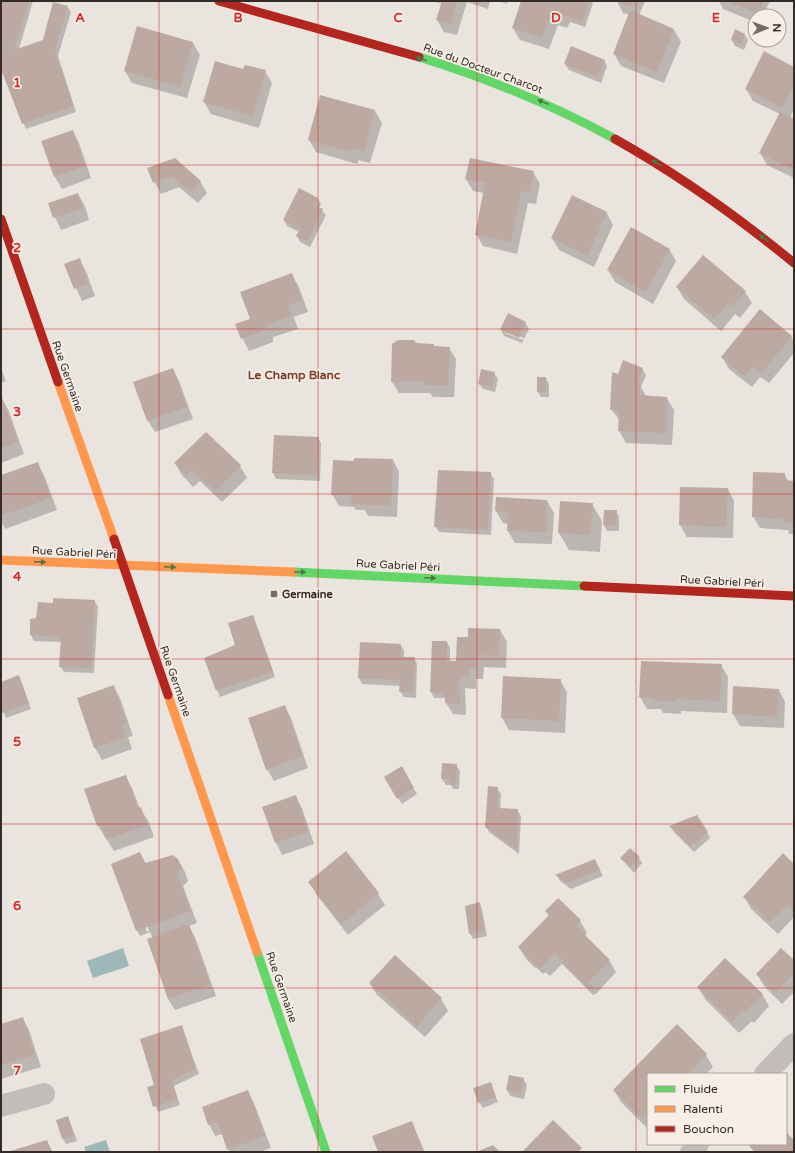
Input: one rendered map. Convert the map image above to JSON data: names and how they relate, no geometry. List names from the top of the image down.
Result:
{
  "streets": {
    "street": ["Rue du Docteur Charcot", "Rue Germaine", "Rue Gabriel Péri"]
  },
  "crossings": [
    ["Rue Germaine", "Rue Gabriel Péri"]
  ],
  "one_way": ["Rue du Docteur Charcot", "Rue Gabriel Péri"],
  "districts": ["Le Champ Blanc"],
  "places": {
    "transit": ["Germaine"]
  },
  "legend": ["Fluide", "Ralenti", "Bouchon"],
  "north": "right",
  "grid": {
    "columns": [
      "A",
      "B",
      "C",
      "D",
      "E"
    ],
    "rows": [
      "1",
      "2",
      "3",
      "4",
      "5",
      "6",
      "7"
    ]
  }
}
